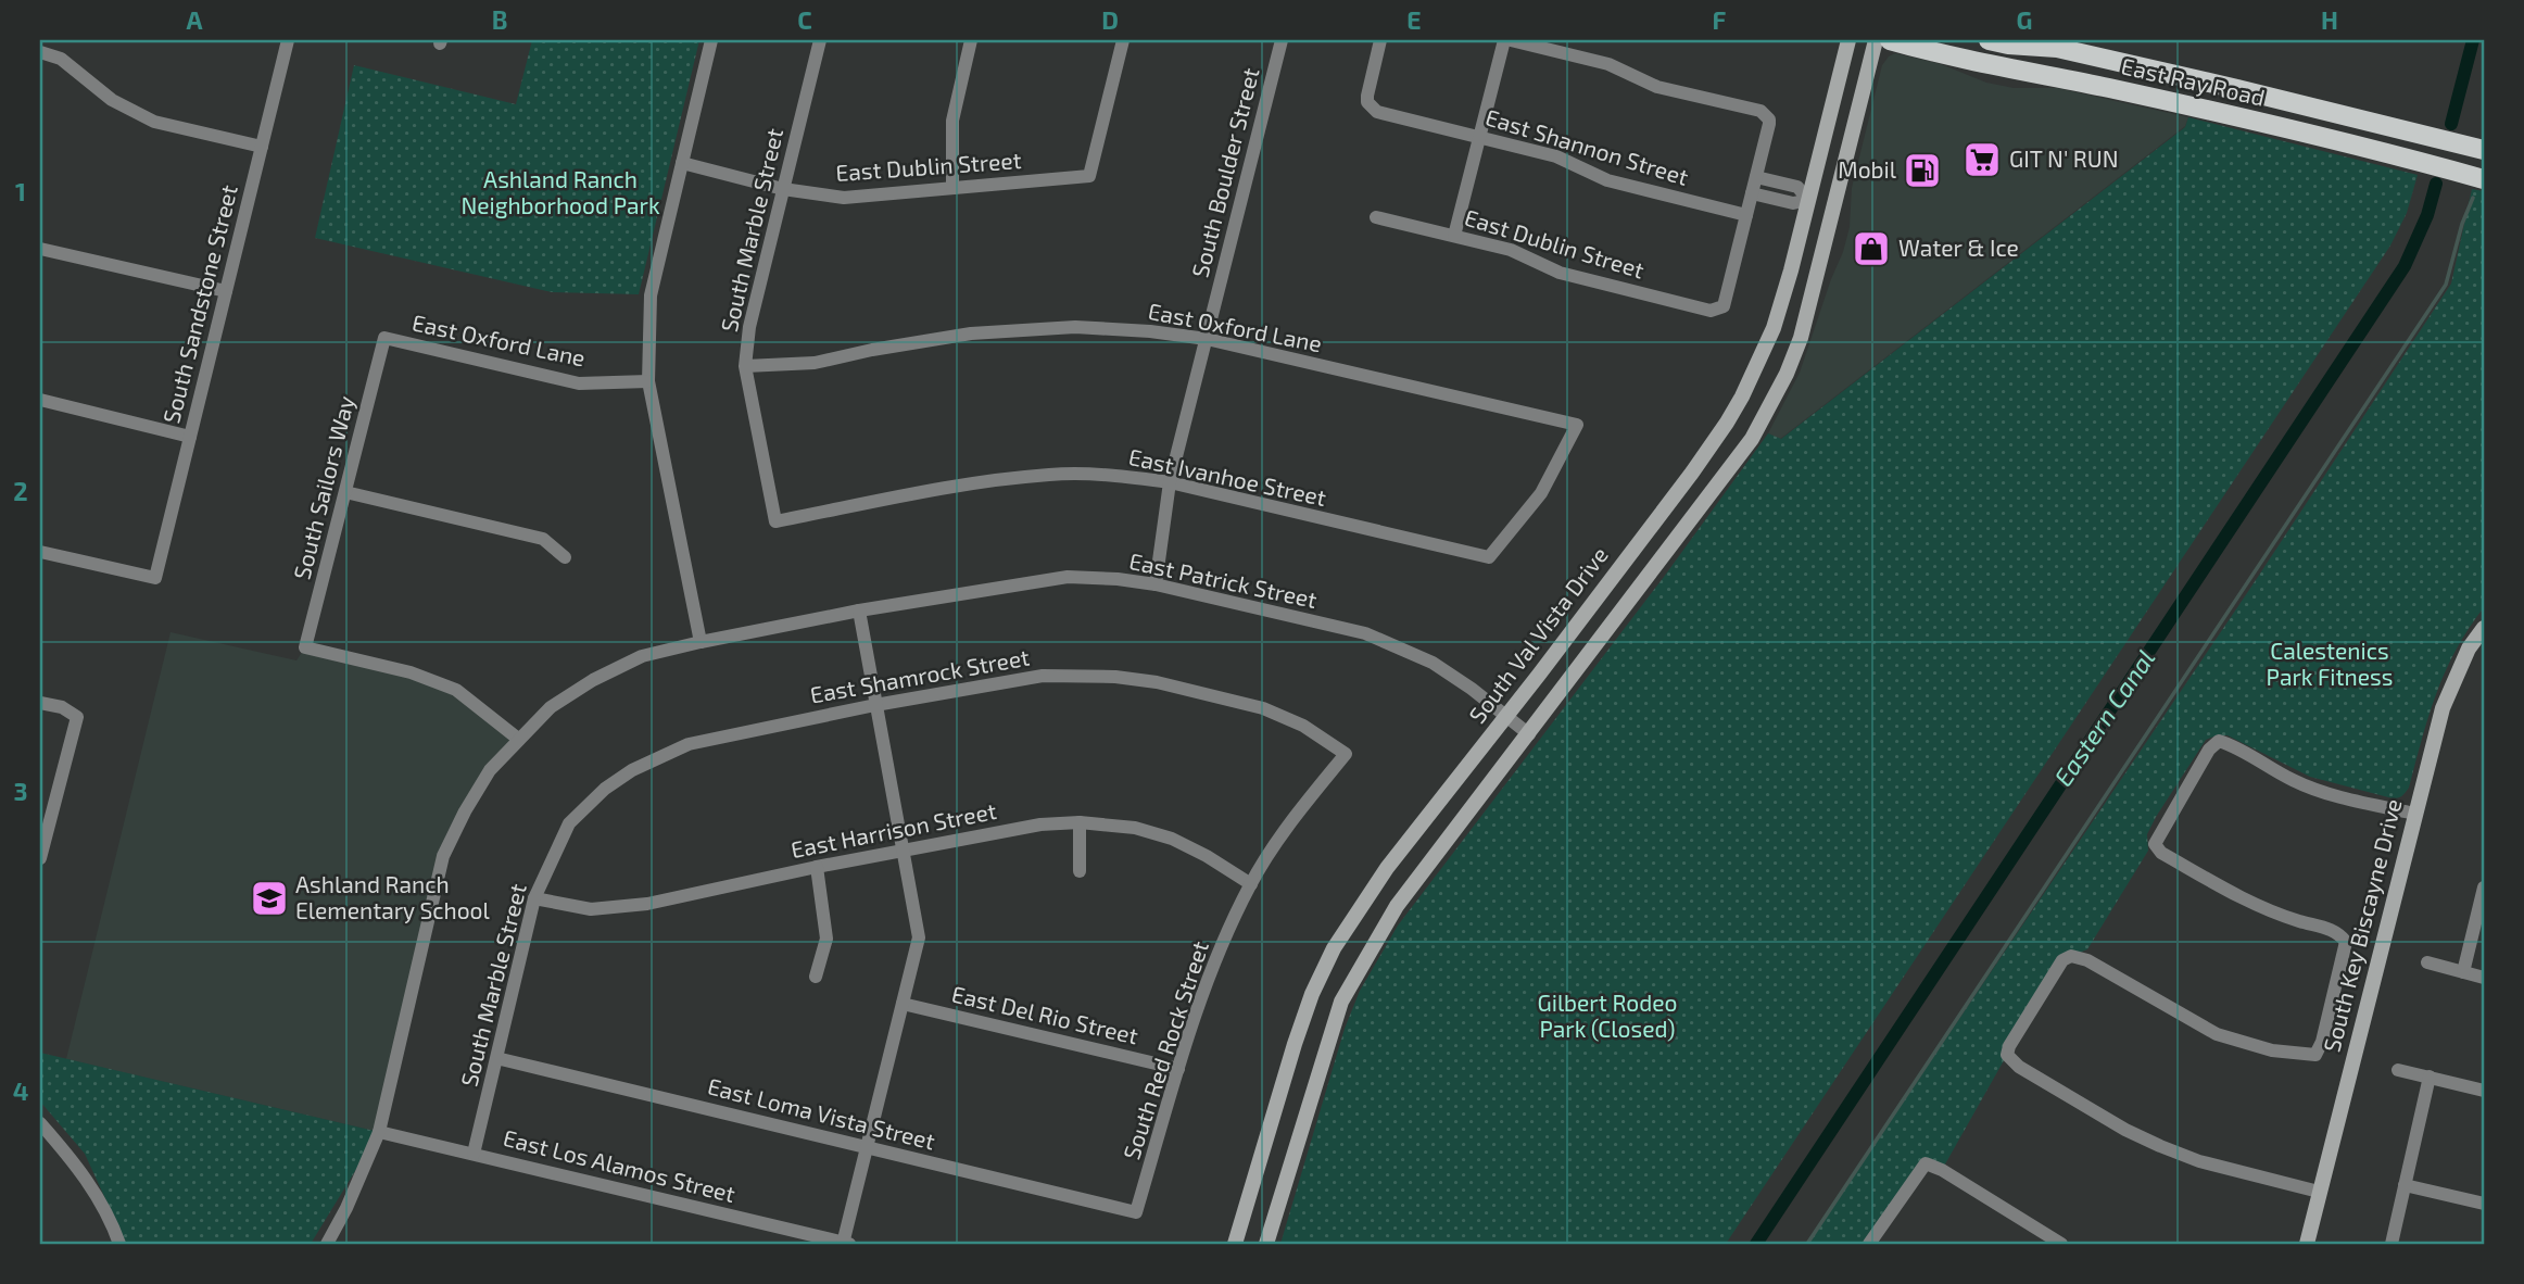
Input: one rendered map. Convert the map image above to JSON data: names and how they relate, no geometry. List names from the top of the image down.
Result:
{
  "streets": {
    "main road": ["East Ray Road", "South Val Vista Drive", "South Key Biscayne Drive"],
    "street": [
      "East Shannon Street",
      "East Dublin Street",
      "South Boulder Street",
      "South Marble Street",
      "South Sandstone Street",
      "East Oxford Lane",
      "East Ivanhoe Street",
      "South Sailors Way",
      "East Patrick Street",
      "East Shamrock Street",
      "East Harrison Street",
      "East Del Rio Street",
      "South Red Rock Street",
      "East Loma Vista Street",
      "East Los Alamos Street"
    ]
  },
  "crossings": [
    ["East Shannon Street", "East Dublin Street"],
    ["East Dublin Street", "South Marble Street"],
    ["South Boulder Street", "East Oxford Lane"],
    ["South Boulder Street", "East Ivanhoe Street"],
    ["South Boulder Street", "East Patrick Street"],
    ["South Marble Street", "East Oxford Lane"],
    ["South Marble Street", "East Ivanhoe Street"],
    ["South Marble Street", "East Shamrock Street"],
    ["South Marble Street", "East Harrison Street"],
    ["South Marble Street", "East Loma Vista Street"],
    ["South Marble Street", "East Los Alamos Street"],
    ["East Oxford Lane", "East Ivanhoe Street"],
    ["East Oxford Lane", "South Sailors Way"],
    ["South Sailors Way", "East Patrick Street"],
    ["East Patrick Street", "South Val Vista Drive"],
    ["East Patrick Street", "East Los Alamos Street"],
    ["East Shamrock Street", "South Red Rock Street"],
    ["East Harrison Street", "South Red Rock Street"],
    ["East Del Rio Street", "South Red Rock Street"],
    ["South Red Rock Street", "East Loma Vista Street"]
  ],
  "water": ["Eastern Canal"],
  "parks": ["Ashland Ranch Neighborhood Park", "Calestenics Park Fitness", "Gilbert Rodeo Park (Closed)"],
  "places": {
    "supermarket": ["GIT N' RUN"],
    "fuel station": ["Mobil"],
    "shop": ["Water & Ice"],
    "school or university": ["Ashland Ranch Elementary School"]
  },
  "grid": {
    "columns": [
      "A",
      "B",
      "C",
      "D",
      "E",
      "F",
      "G",
      "H"
    ],
    "rows": [
      "1",
      "2",
      "3",
      "4"
    ]
  }
}
